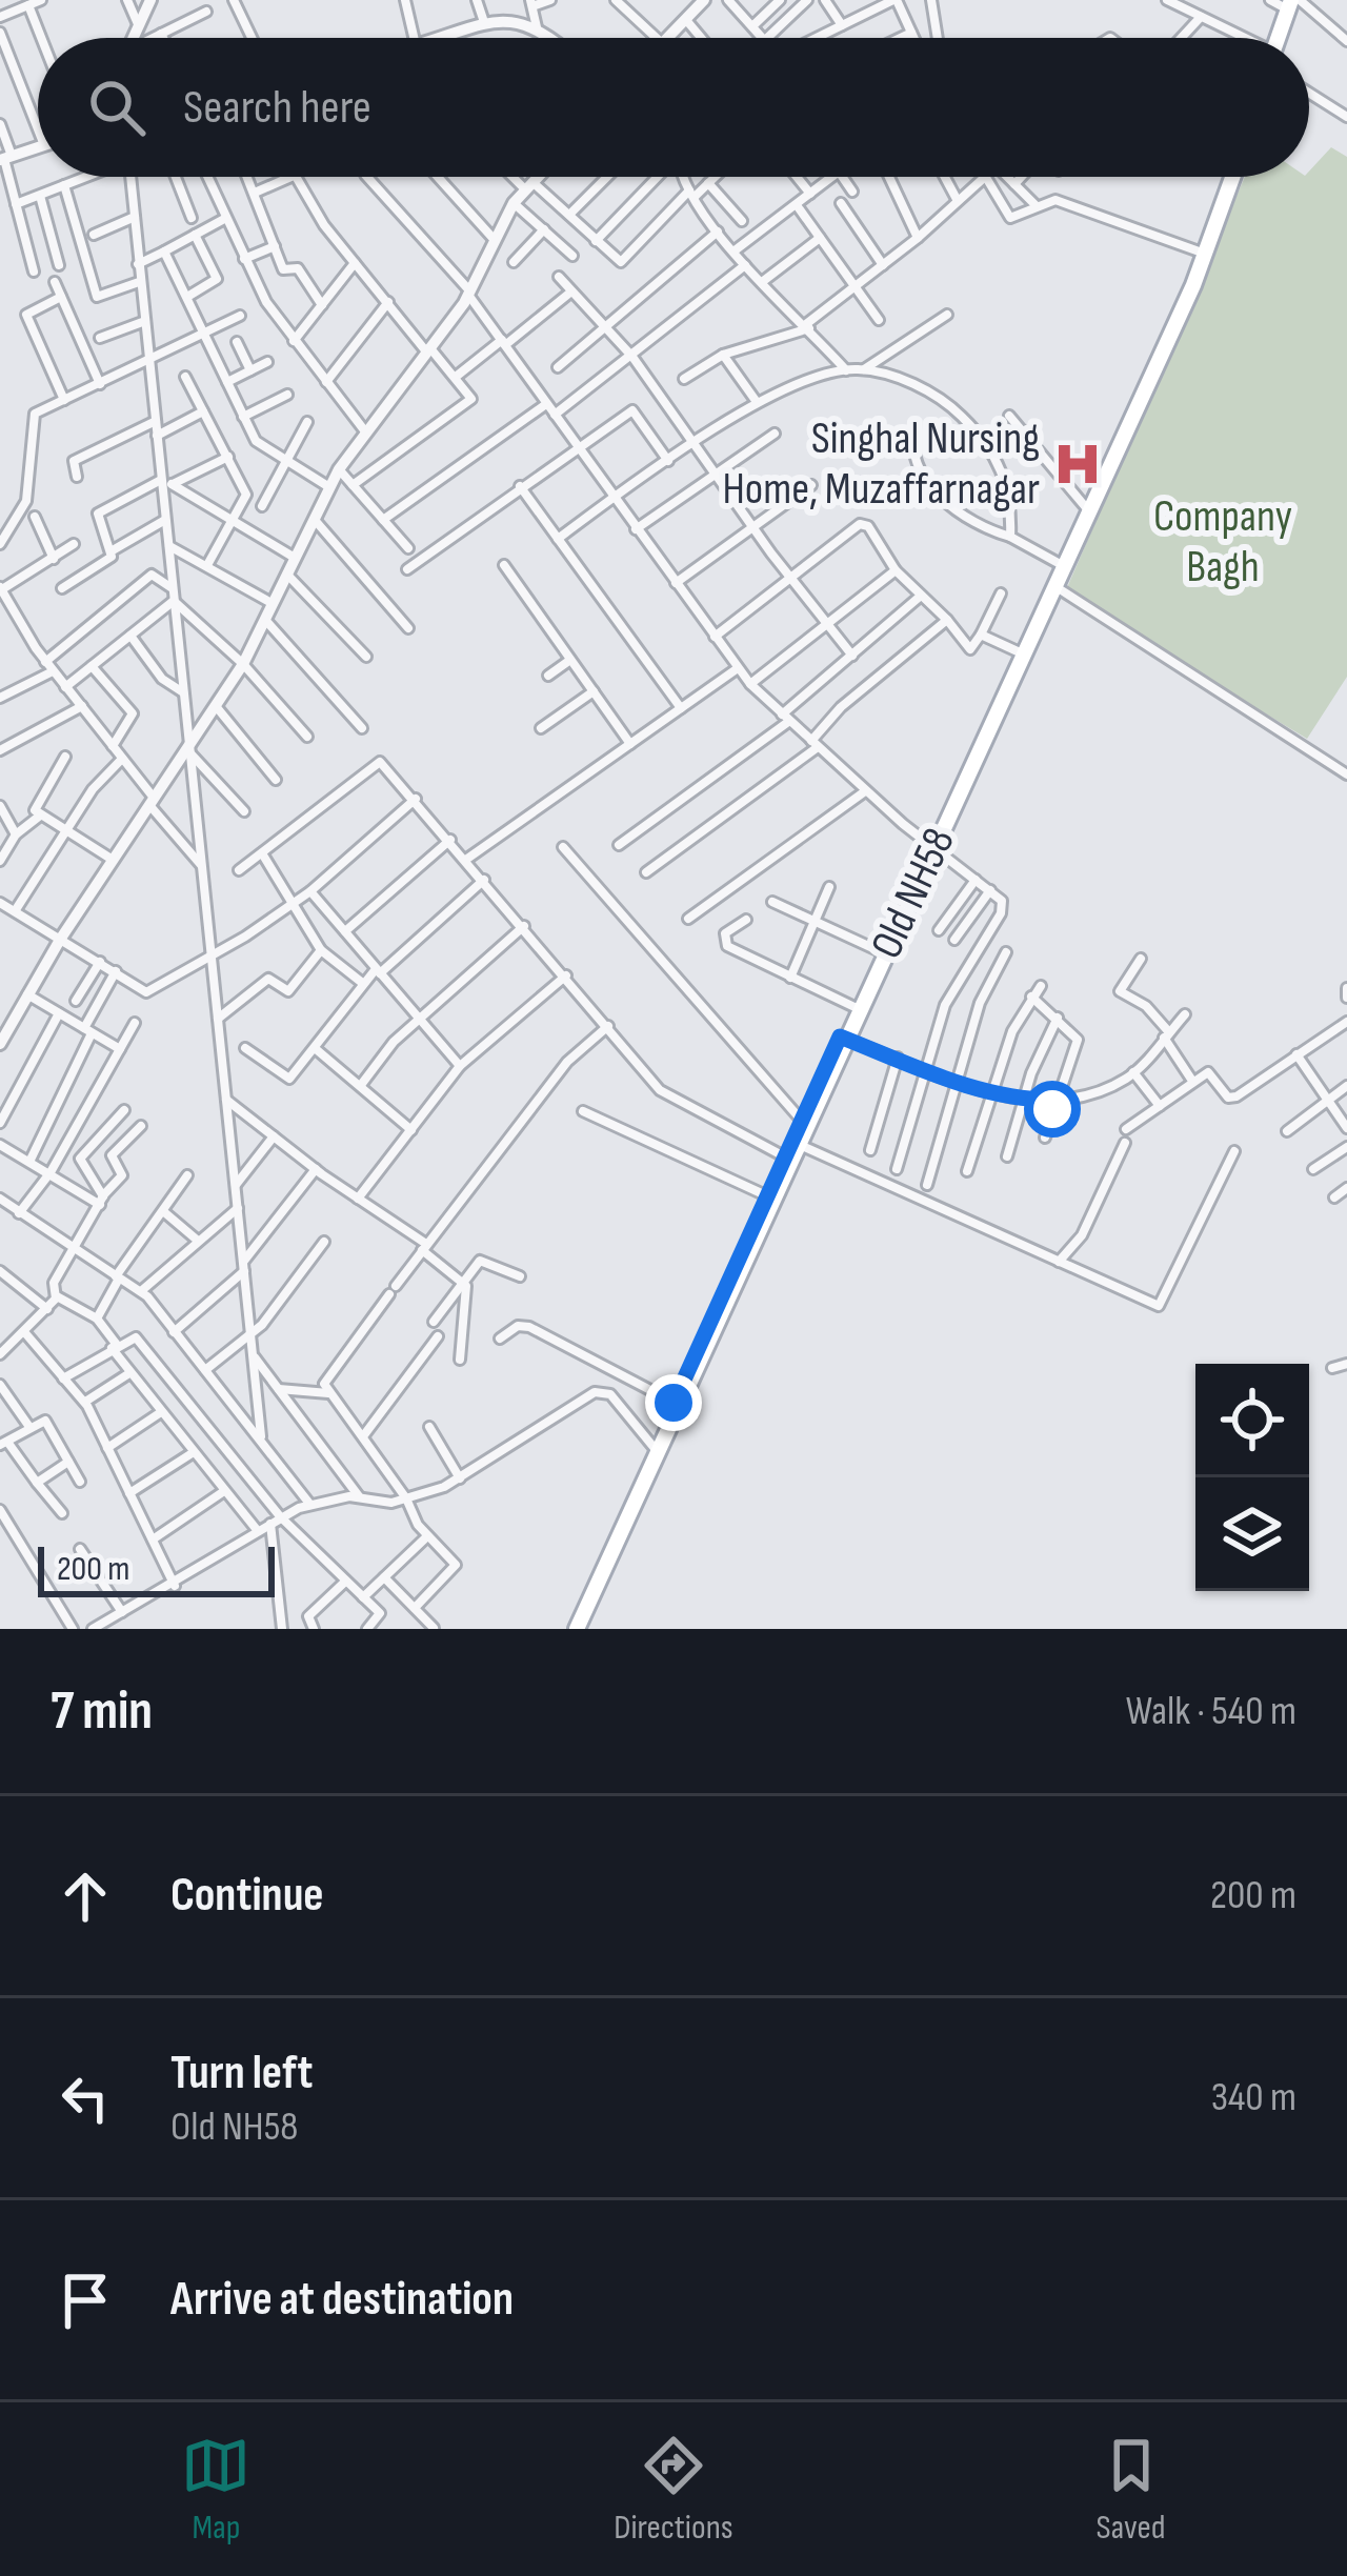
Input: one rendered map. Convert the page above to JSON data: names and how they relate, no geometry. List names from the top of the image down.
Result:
{
  "streets": {
    "main road": ["Old NH58"]
  },
  "parks": ["Company Bagh"],
  "places": {
    "hospital": ["Singhal Nursing Home, Muzaffarnagar"]
  },
  "scale_bar": "200 m",
  "page": {
    "search": "Search here",
    "scale": "200 m",
    "heading": ["7 min", "Walk · 540 m"],
    "list": [
      ["Continue", "200 m"],
      ["Turn left", "Old NH58", "340 m"],
      "Arrive at destination"
    ],
    "nav": ["Map", "Directions", "Saved"]
  }
}
